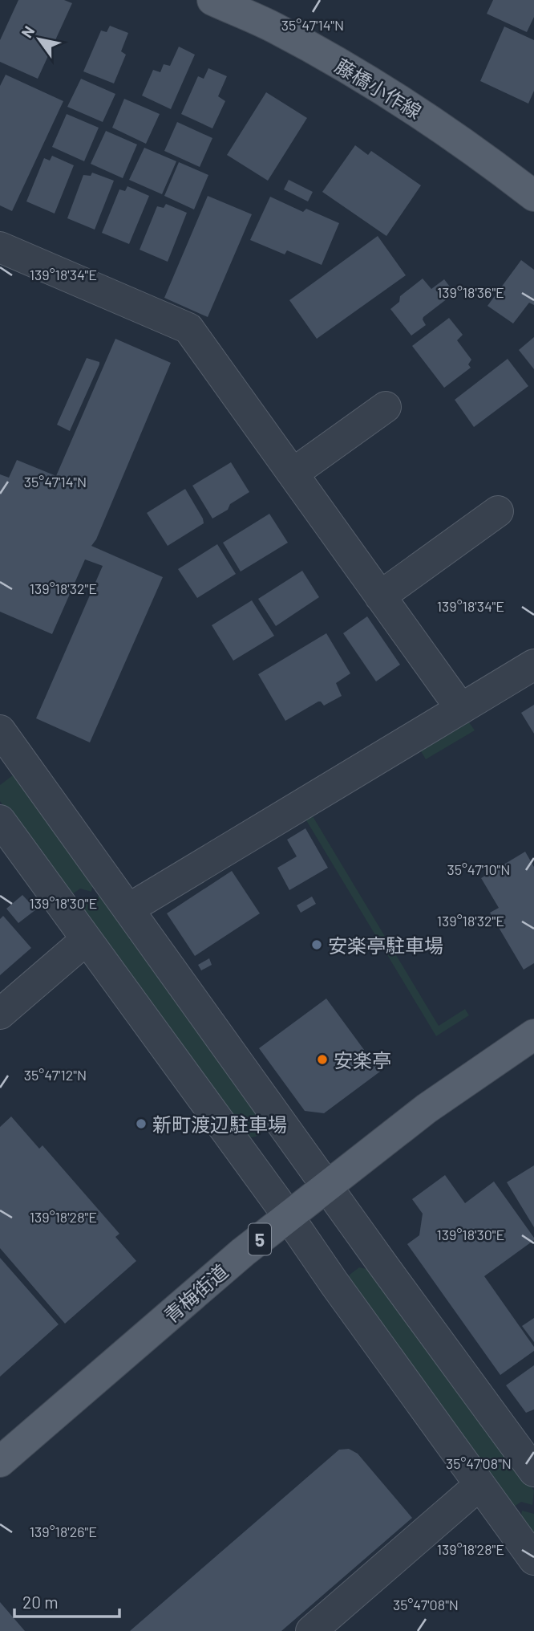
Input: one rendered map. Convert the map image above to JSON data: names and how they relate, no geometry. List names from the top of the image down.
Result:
{
  "streets": {
    "main road": ["藤橋小作線", "5", "青梅街道"]
  },
  "places": ["安楽亭駐車場", "安楽亭", "新町渡辺駐車場"],
  "scale_bar": "20 m",
  "north": "top left",
  "coordinates": [
    "35°47'14\"N",
    "139°18'34\"E",
    "139°18'36\"E",
    "139°18'32\"E",
    "35°47'10\"N",
    "139°18'30\"E",
    "35°47'12\"N",
    "139°18'28\"E",
    "35°47'08\"N",
    "139°18'26\"E"
  ]
}
